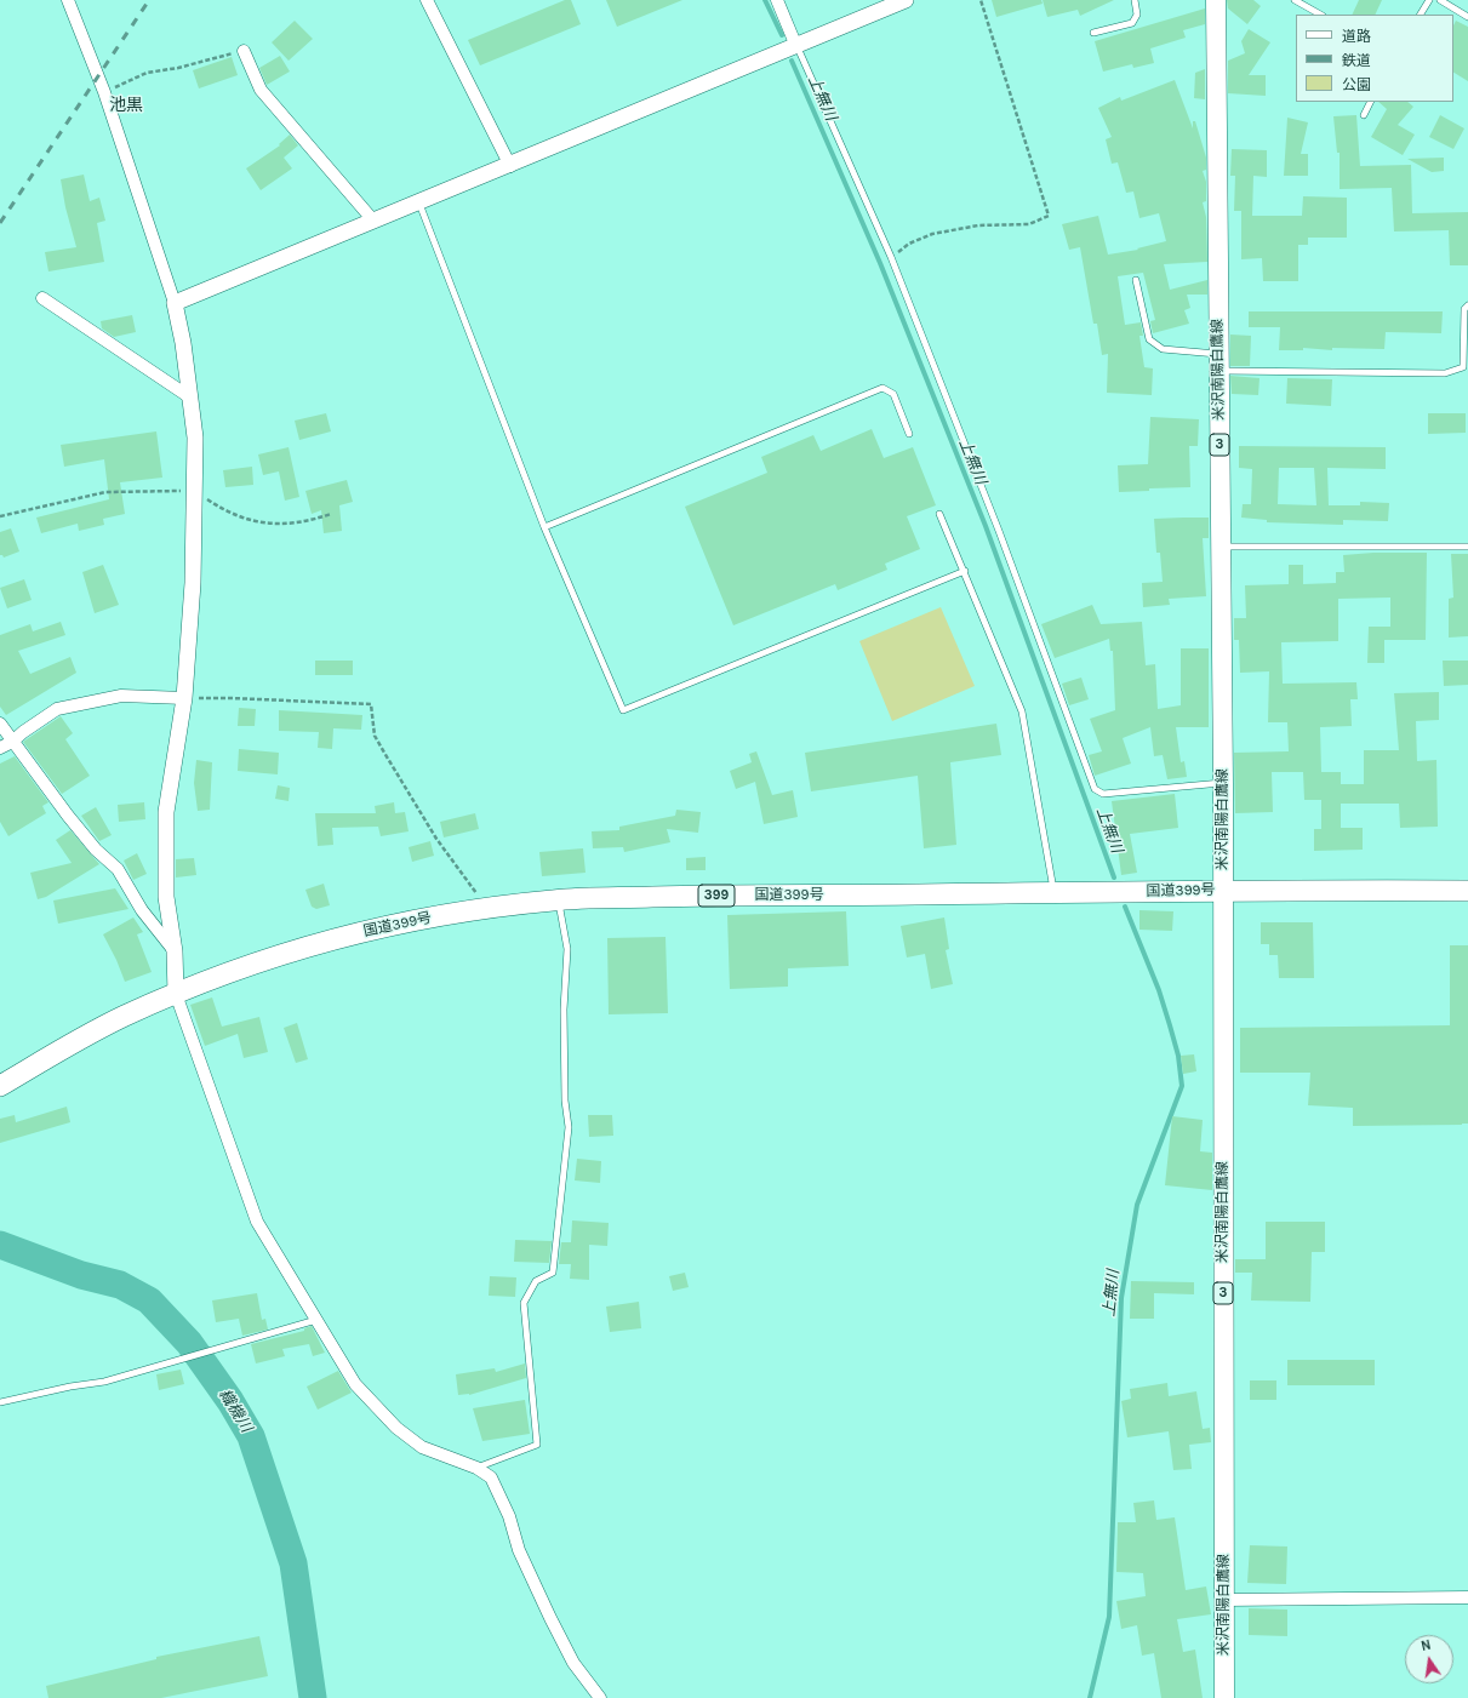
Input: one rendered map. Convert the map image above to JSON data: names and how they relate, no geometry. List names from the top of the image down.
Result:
{
  "streets": {
    "highway": ["国道399号", "399"],
    "main road": ["米沢南陽白鷹線", "3"]
  },
  "crossings": [
    ["米沢南陽白鷹線", "国道399号"]
  ],
  "districts": ["池黒"],
  "water": ["上無川", "織機川"],
  "legend": ["道路", "鉄道", "公園"],
  "north": "top"
}
